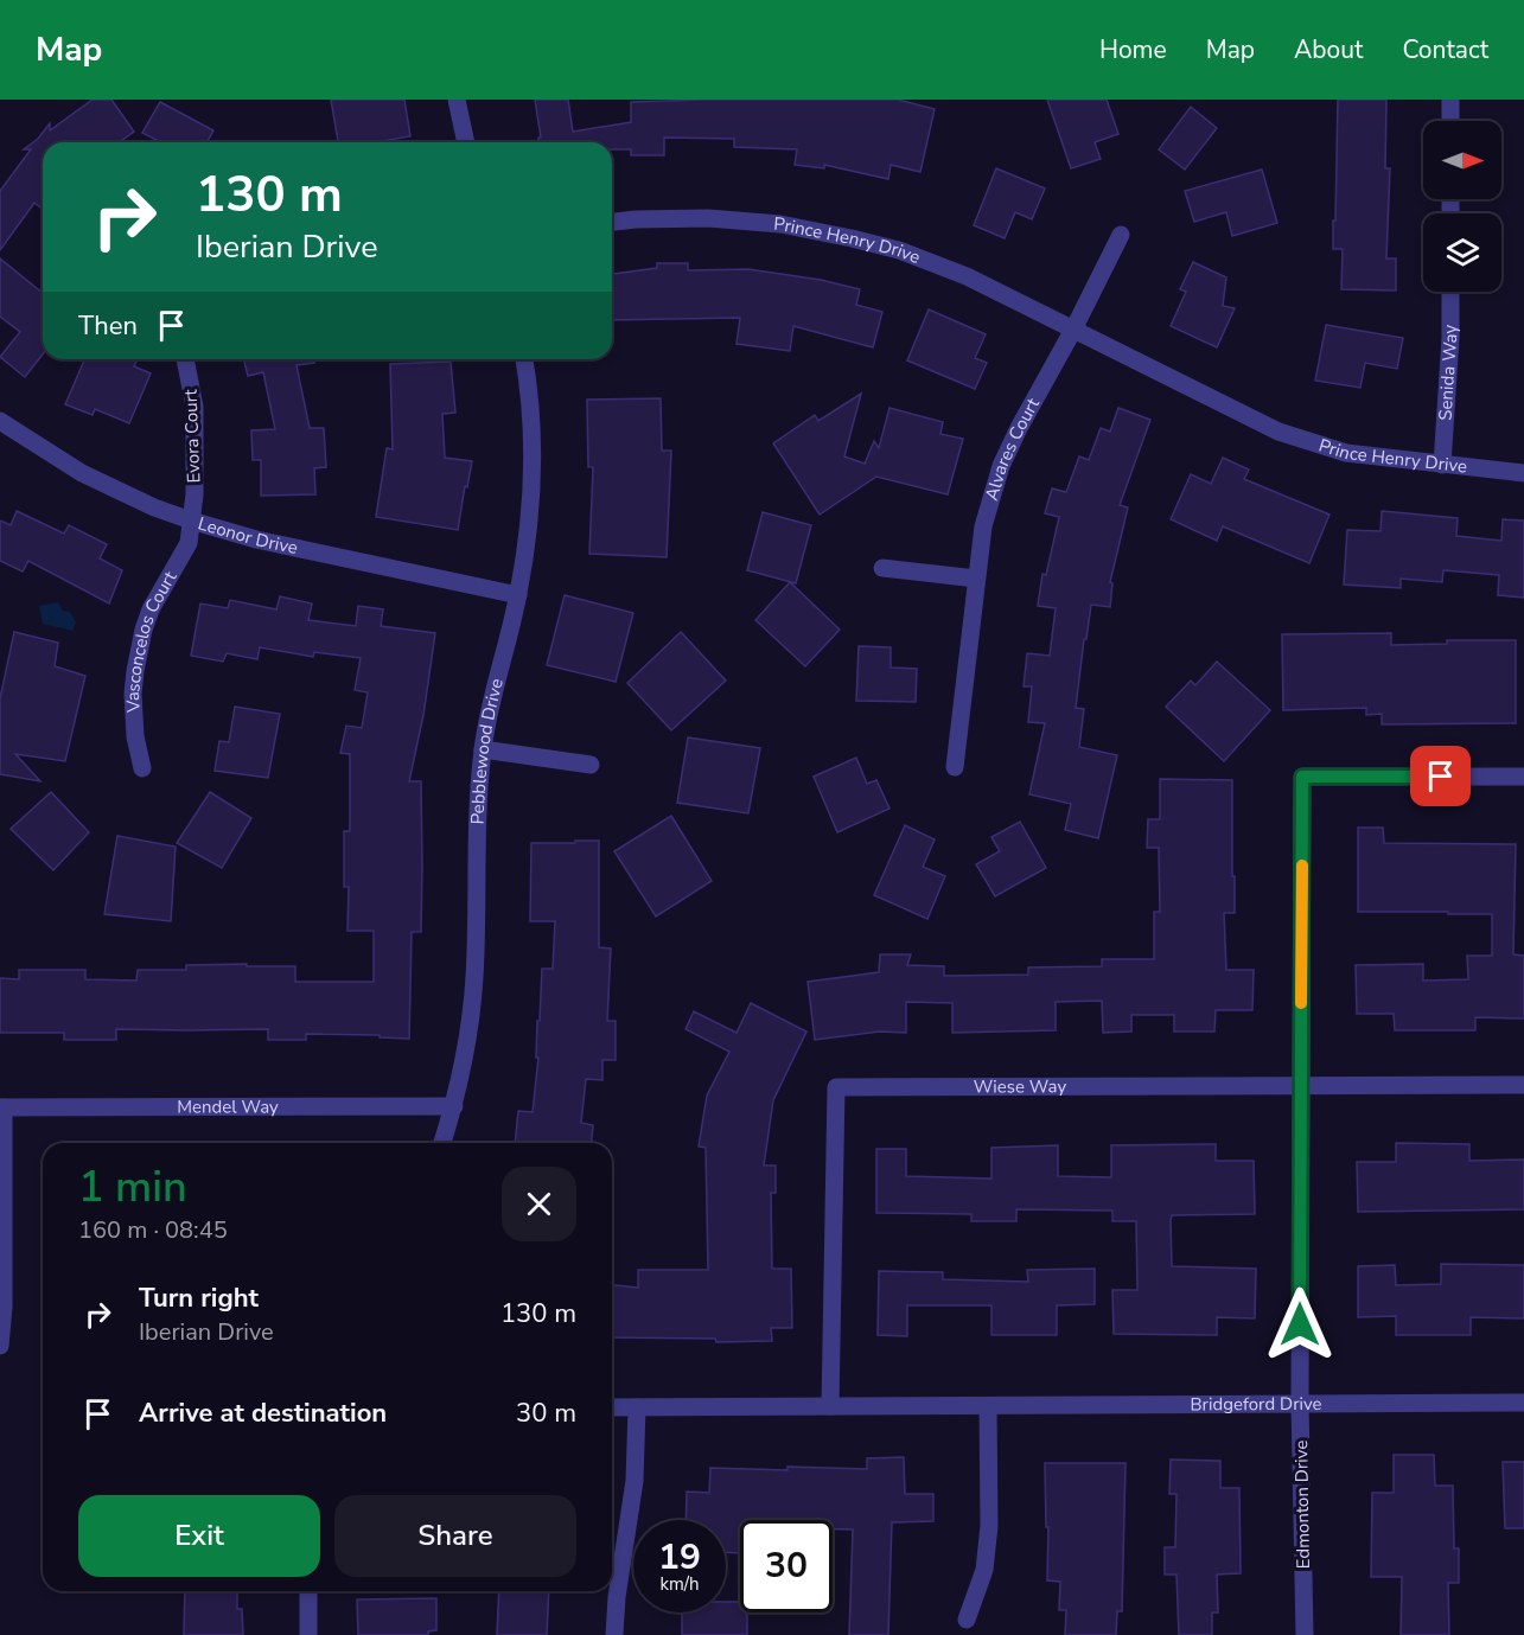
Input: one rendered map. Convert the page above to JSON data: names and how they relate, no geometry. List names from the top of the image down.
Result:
{
  "streets": {
    "street": [
      "Prince Henry Drive",
      "Senida Way",
      "Evora Court",
      "Alvares Court",
      "Leonor Drive",
      "Vasconcelos Court",
      "Pebblewood Drive",
      "Wiese Way",
      "Mendel Way",
      "Bridgeford Drive",
      "Edmonton Drive"
    ]
  },
  "crossings": [
    ["Prince Henry Drive", "Senida Way"],
    ["Prince Henry Drive", "Alvares Court"],
    ["Evora Court", "Leonor Drive"],
    ["Evora Court", "Vasconcelos Court"],
    ["Leonor Drive", "Vasconcelos Court"],
    ["Leonor Drive", "Pebblewood Drive"],
    ["Pebblewood Drive", "Mendel Way"],
    ["Wiese Way", "Bridgeford Drive"],
    ["Wiese Way", "Edmonton Drive"],
    ["Bridgeford Drive", "Edmonton Drive"]
  ],
  "north": "right",
  "page": {
    "header": "Map",
    "nav": [
      "Home",
      "Map",
      "About",
      "Contact"
    ],
    "turn": ["130 m", "Iberian Drive"],
    "then": "Then",
    "heading": ["1 min", "160 m · 08:45"],
    "list": [
      {
        "name": "Turn right",
        "note": "Iberian Drive",
        "value": "130 m"
      },
      {
        "name": "Arrive at destination",
        "value": "30 m"
      }
    ],
    "buttons": ["Exit", "Share"],
    "speed": "19 km/h",
    "limit": "30"
  }
}
